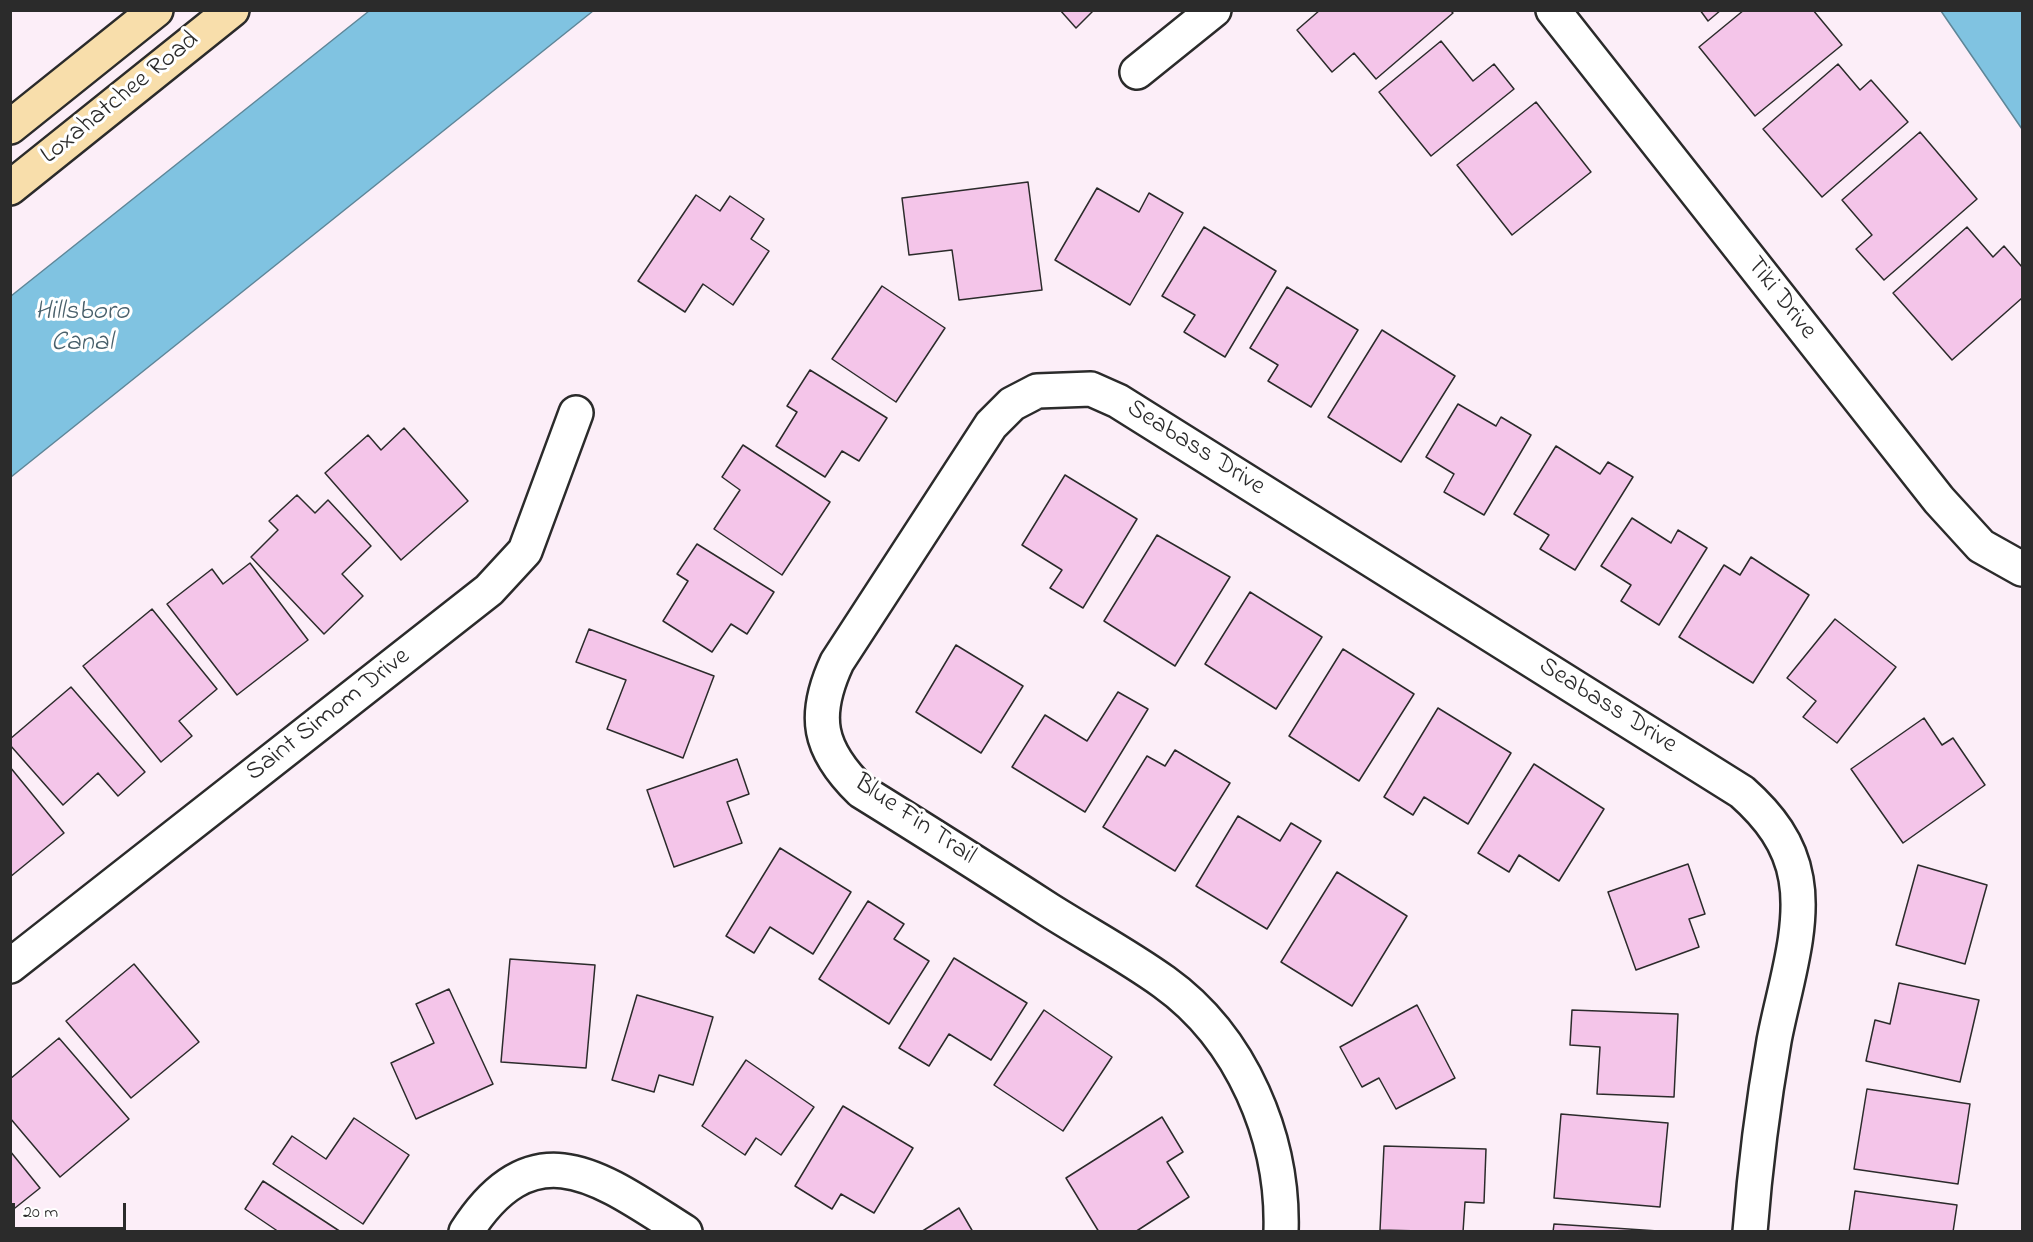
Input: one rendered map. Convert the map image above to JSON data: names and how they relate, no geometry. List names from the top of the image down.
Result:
{
  "streets": {
    "main road": ["Loxahatchee Road"],
    "street": [
      "Tiki Drive",
      "Seabass Drive",
      "Saint Simom Drive",
      "Blue Fin Trail"
    ]
  },
  "crossings": [
    ["Seabass Drive", "Blue Fin Trail"]
  ],
  "water": ["Hillsboro Canal"],
  "scale_bar": "20 m"
}
